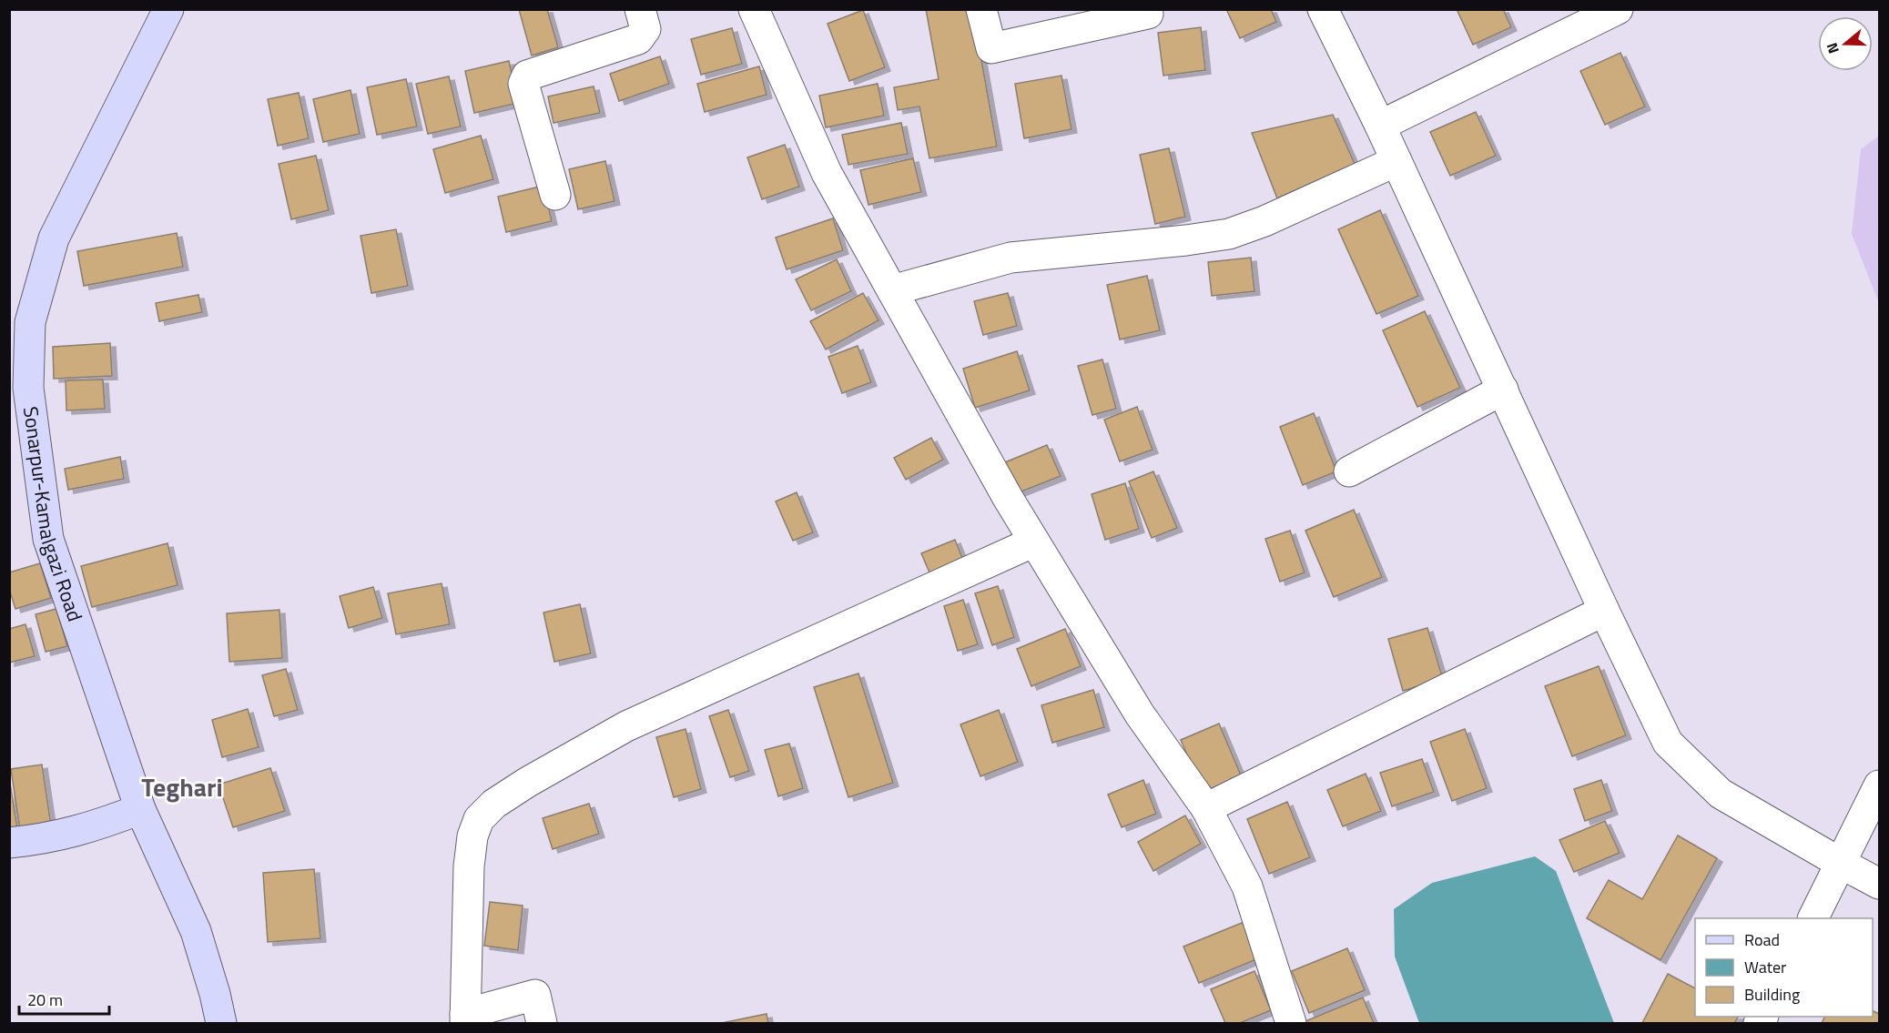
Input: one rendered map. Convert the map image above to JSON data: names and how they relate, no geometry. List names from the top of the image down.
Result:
{
  "streets": {
    "main road": ["Sonarpur-Kamalgazi Road"]
  },
  "districts": ["Teghari"],
  "legend": ["Road", "Water", "Building"],
  "scale_bar": "20 m",
  "north": "left"
}
